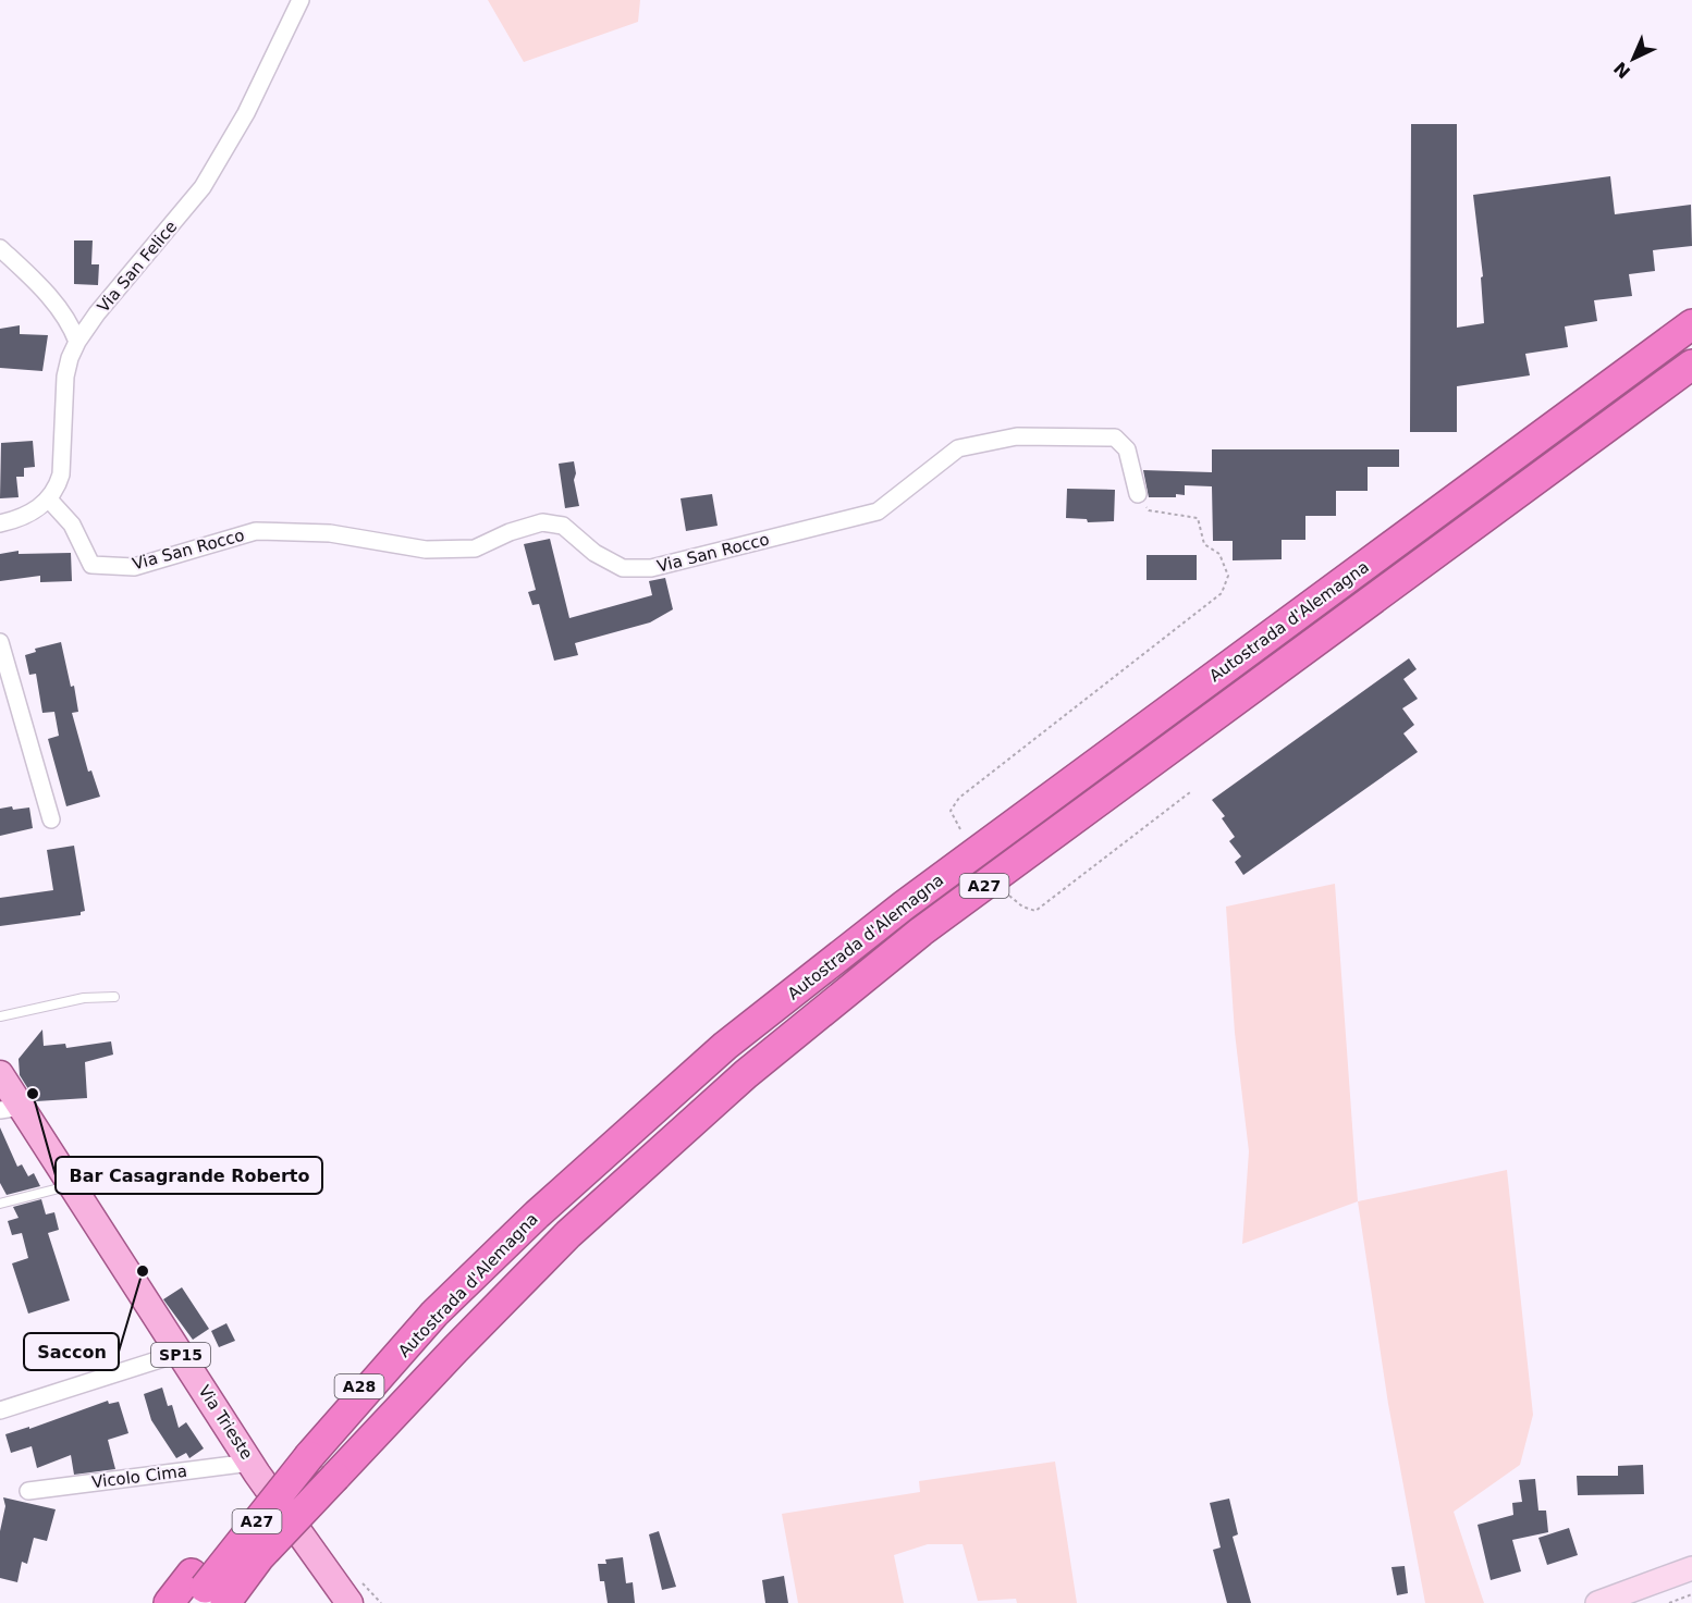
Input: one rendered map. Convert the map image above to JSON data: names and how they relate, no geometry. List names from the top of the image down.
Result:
{
  "streets": {
    "highway": ["Autostrada d'Alemagna", "A27", "A28"],
    "main road": ["SP15", "Via Trieste"],
    "street": ["Via San Felice", "Via San Rocco", "Vicolo Cima"]
  },
  "crossings": [
    ["Via San Felice", "Via San Rocco"],
    ["Autostrada d'Alemagna", "A27"],
    ["Autostrada d'Alemagna", "A28"],
    ["Via Trieste", "Vicolo Cima"]
  ],
  "places": ["Bar Casagrande Roberto", "Saccon"],
  "north": "bottom left"
}
